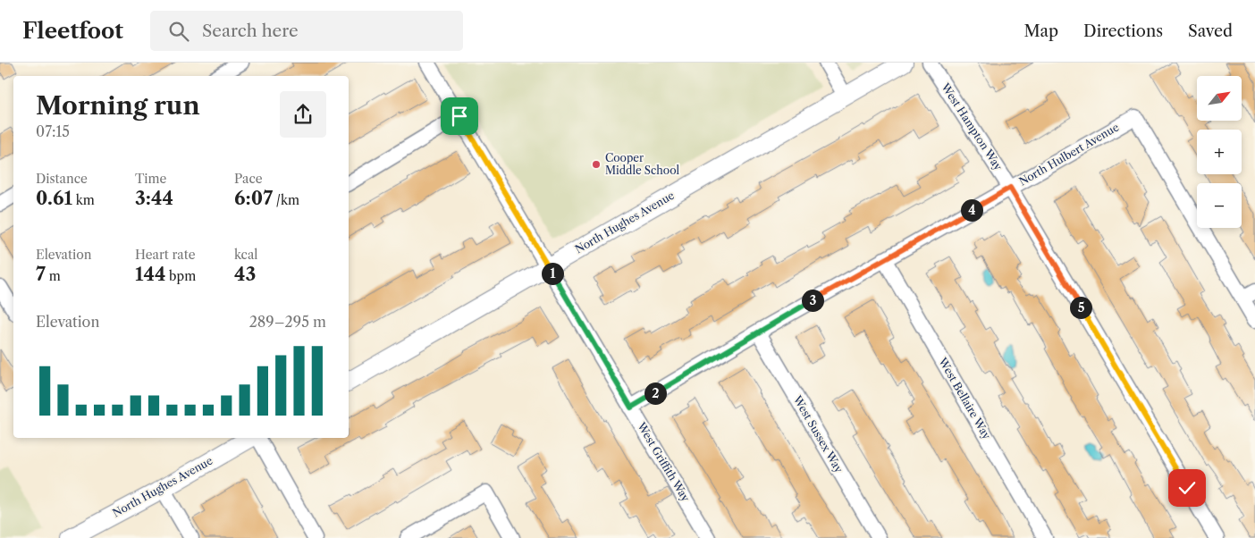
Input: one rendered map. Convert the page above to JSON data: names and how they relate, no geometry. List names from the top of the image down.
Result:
{
  "streets": {
    "street": [
      "West Hampton Way",
      "North Hulbert Avenue",
      "North Hughes Avenue",
      "West Bellaire Way",
      "West Sussex Way",
      "West Griffith Way"
    ]
  },
  "crossings": [
    ["West Hampton Way", "North Hulbert Avenue"],
    ["North Hulbert Avenue", "West Bellaire Way"],
    ["North Hulbert Avenue", "West Sussex Way"],
    ["North Hulbert Avenue", "West Griffith Way"],
    ["North Hughes Avenue", "West Griffith Way"]
  ],
  "places": ["Cooper Middle School"],
  "north": "top right",
  "page": {
    "header": "Fleetfoot",
    "search": "Search here",
    "nav": ["Map", "Directions", "Saved"],
    "map_buttons": ["+", "−"],
    "heading": ["Morning run", "07:15"],
    "stats": [
      ["Distance", "0.61 km"],
      ["Time", "3:44"],
      ["Pace", "6:07 /km"],
      ["Elevation", "7 m"],
      ["Heart rate", "144 bpm"],
      ["kcal", "43"]
    ],
    "pins": [
      "4",
      "1",
      "3",
      "5",
      "2"
    ],
    "chart": ["Elevation", "289–295 m"]
  }
}
